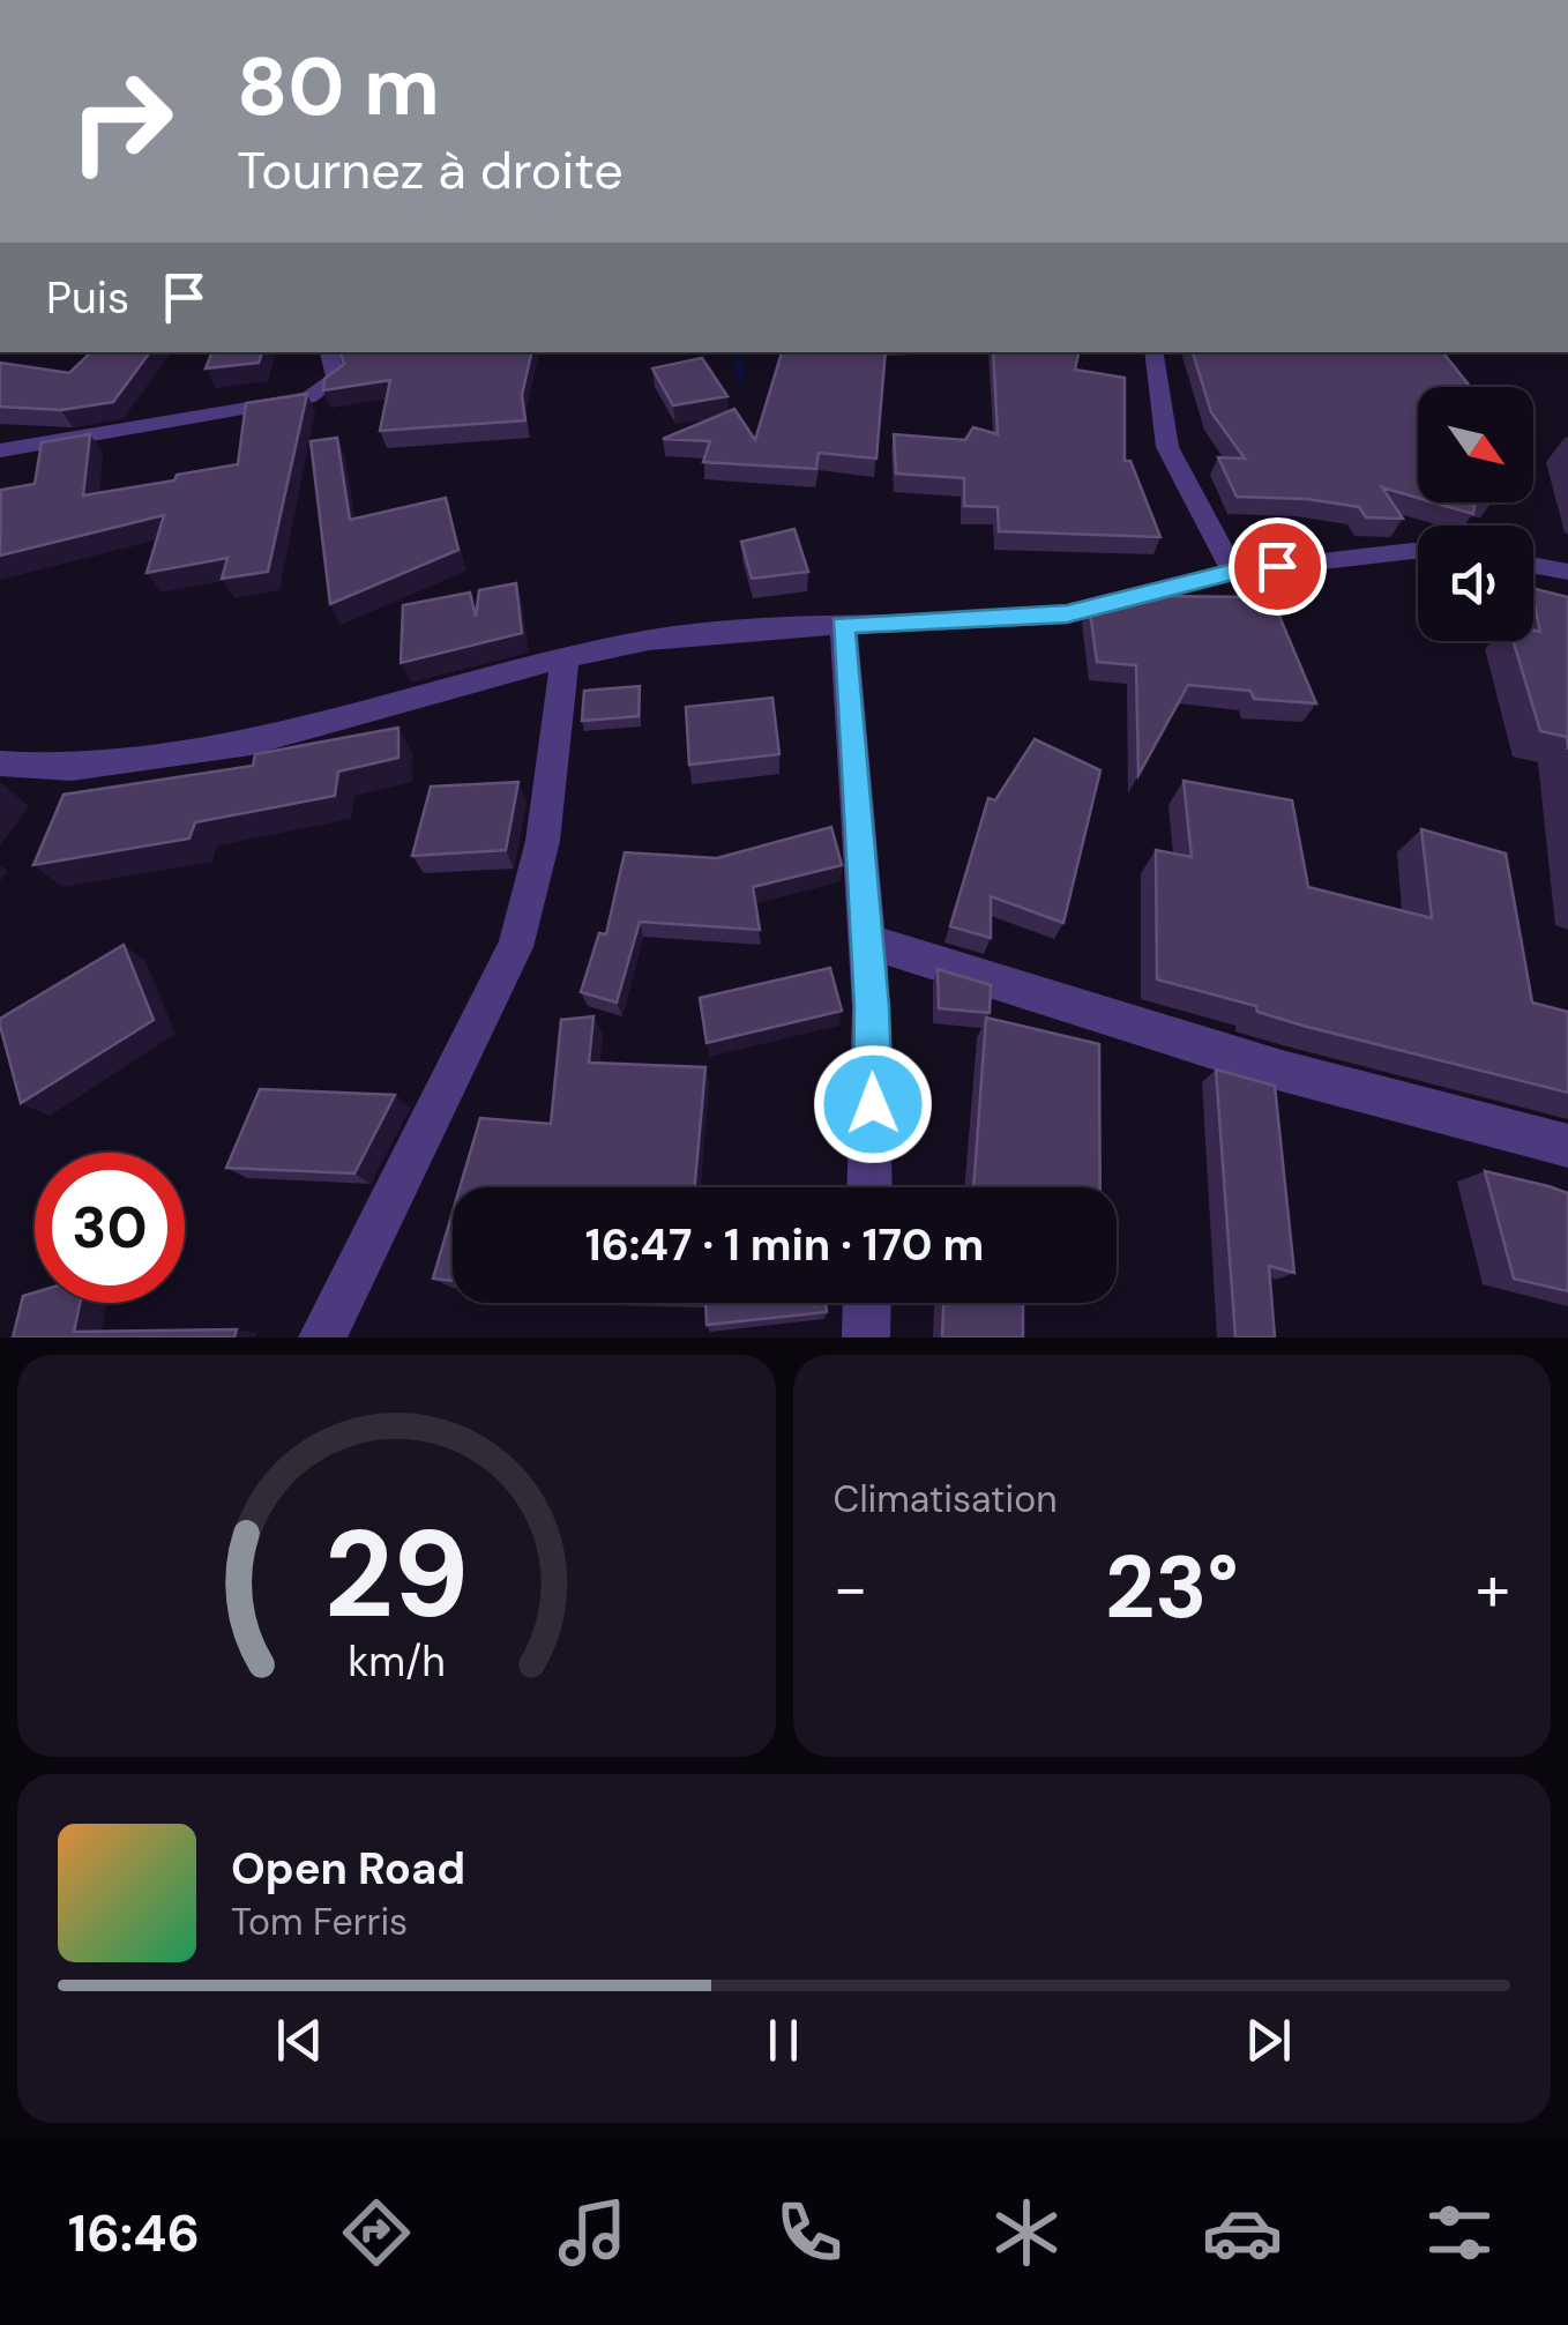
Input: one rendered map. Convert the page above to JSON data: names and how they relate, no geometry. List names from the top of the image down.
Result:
{
  "north": "bottom right",
  "page": {
    "turn": ["80 m", "Tournez à droite"],
    "then": "Puis",
    "limit": "30",
    "trip": "16:47 · 1 min · 170 m",
    "tile": "Climatisation",
    "heat": ["−", "23°", "+"],
    "song": ["Open Road", "Tom Ferris"],
    "tabs": "16:46",
    "gauge": ["29", "km/h"]
  }
}
